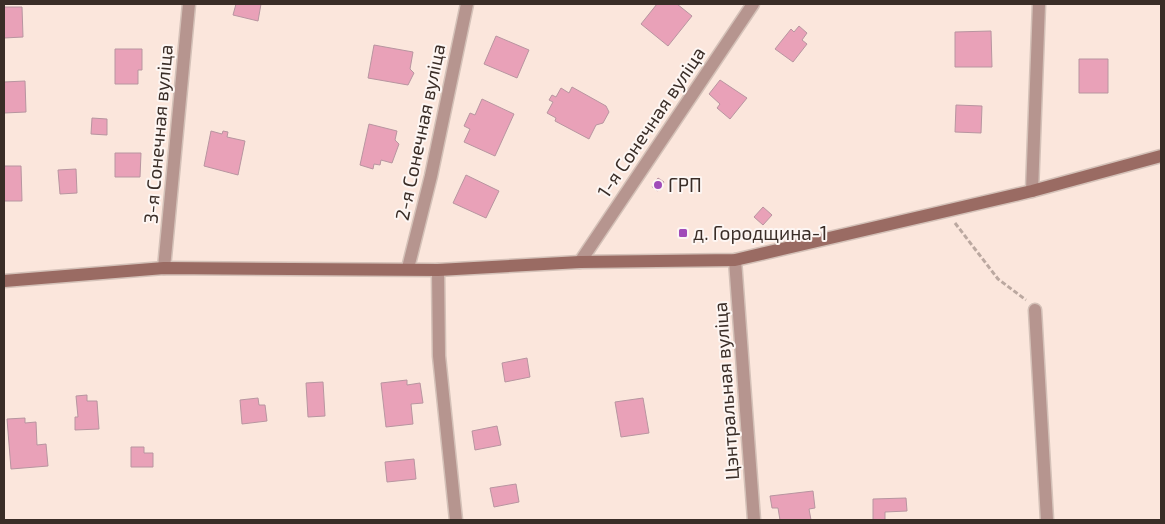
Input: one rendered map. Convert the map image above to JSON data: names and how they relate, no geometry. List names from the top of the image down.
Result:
{
  "streets": {
    "street": [
      "1-я Сонечная вуліца",
      "2-я Сонечная вуліца",
      "3-я Сонечная вуліца",
      "Цэнтральная вуліца"
    ]
  },
  "places": {
    "other": ["ГРП"],
    "transit": ["д. Городщина-1"]
  }
}
